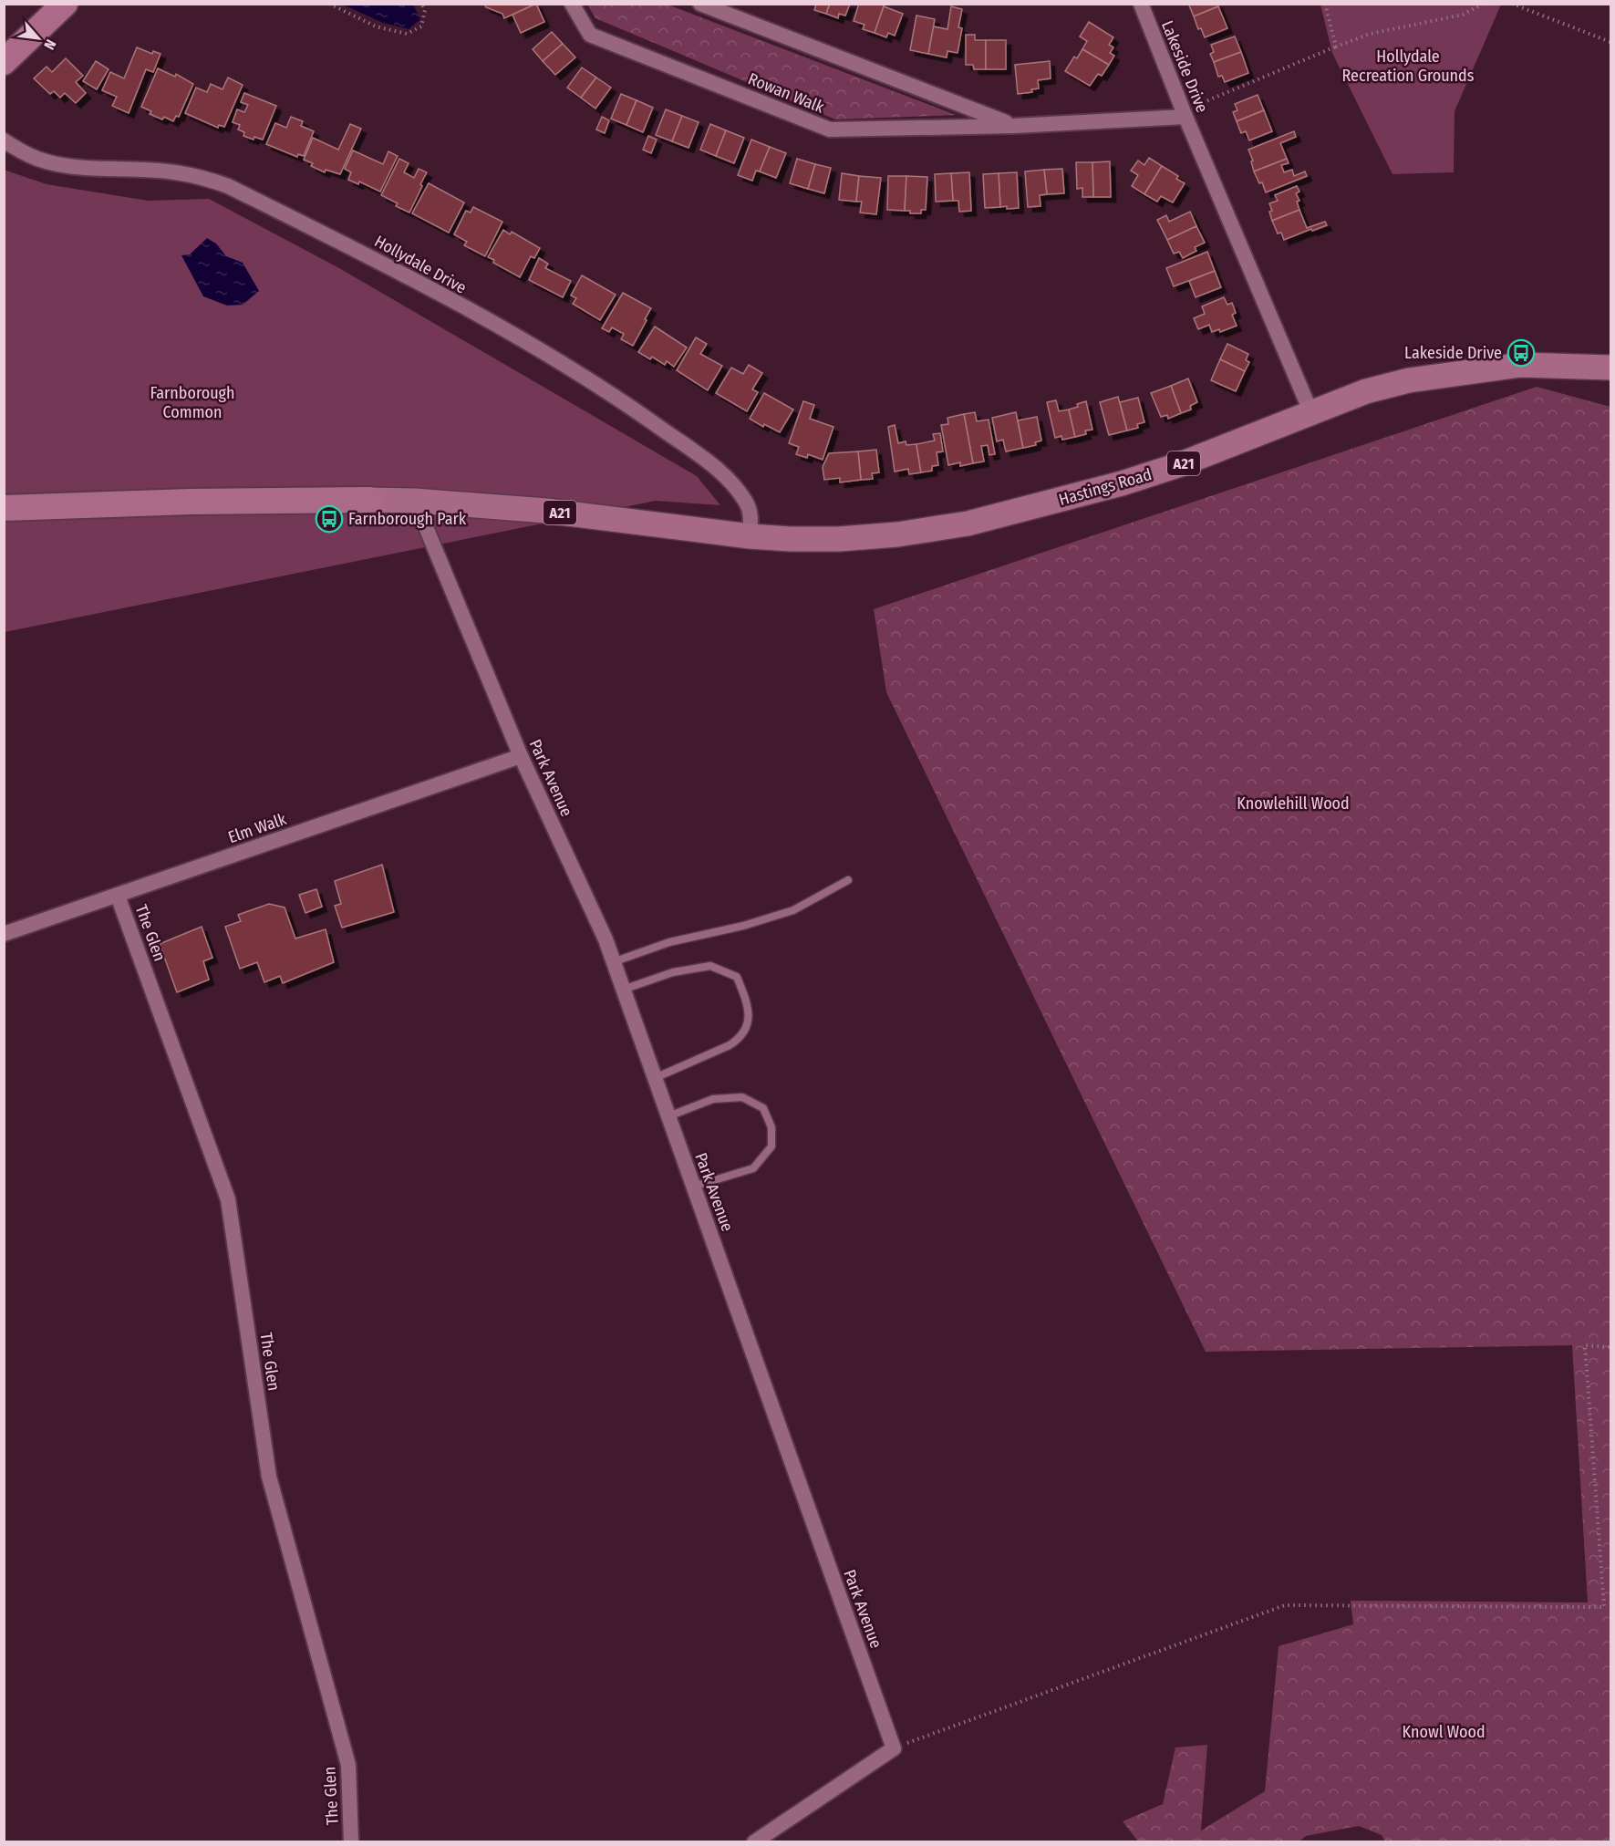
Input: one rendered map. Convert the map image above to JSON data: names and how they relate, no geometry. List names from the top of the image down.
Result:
{
  "streets": {
    "highway": ["A21"],
    "main road": ["Hastings Road"],
    "street": [
      "Lakeside Drive",
      "Rowan Walk",
      "Hollydale Drive",
      "Park Avenue",
      "Elm Walk",
      "The Glen"
    ]
  },
  "crossings": [
    ["Lakeside Drive", "Rowan Walk"],
    ["Lakeside Drive", "Hastings Road"],
    ["Hollydale Drive", "A21"],
    ["Hollydale Drive", "Hastings Road"],
    ["A21", "Hastings Road"],
    ["A21", "Park Avenue"],
    ["Park Avenue", "Elm Walk"],
    ["Elm Walk", "The Glen"]
  ],
  "parks": [
    "Hollydale Recreation Grounds",
    "Farnborough Common",
    "Knowlehill Wood",
    "Knowl Wood"
  ],
  "places": {
    "bus stop": ["Lakeside Drive", "Farnborough Park"]
  },
  "north": "bottom right"
}
